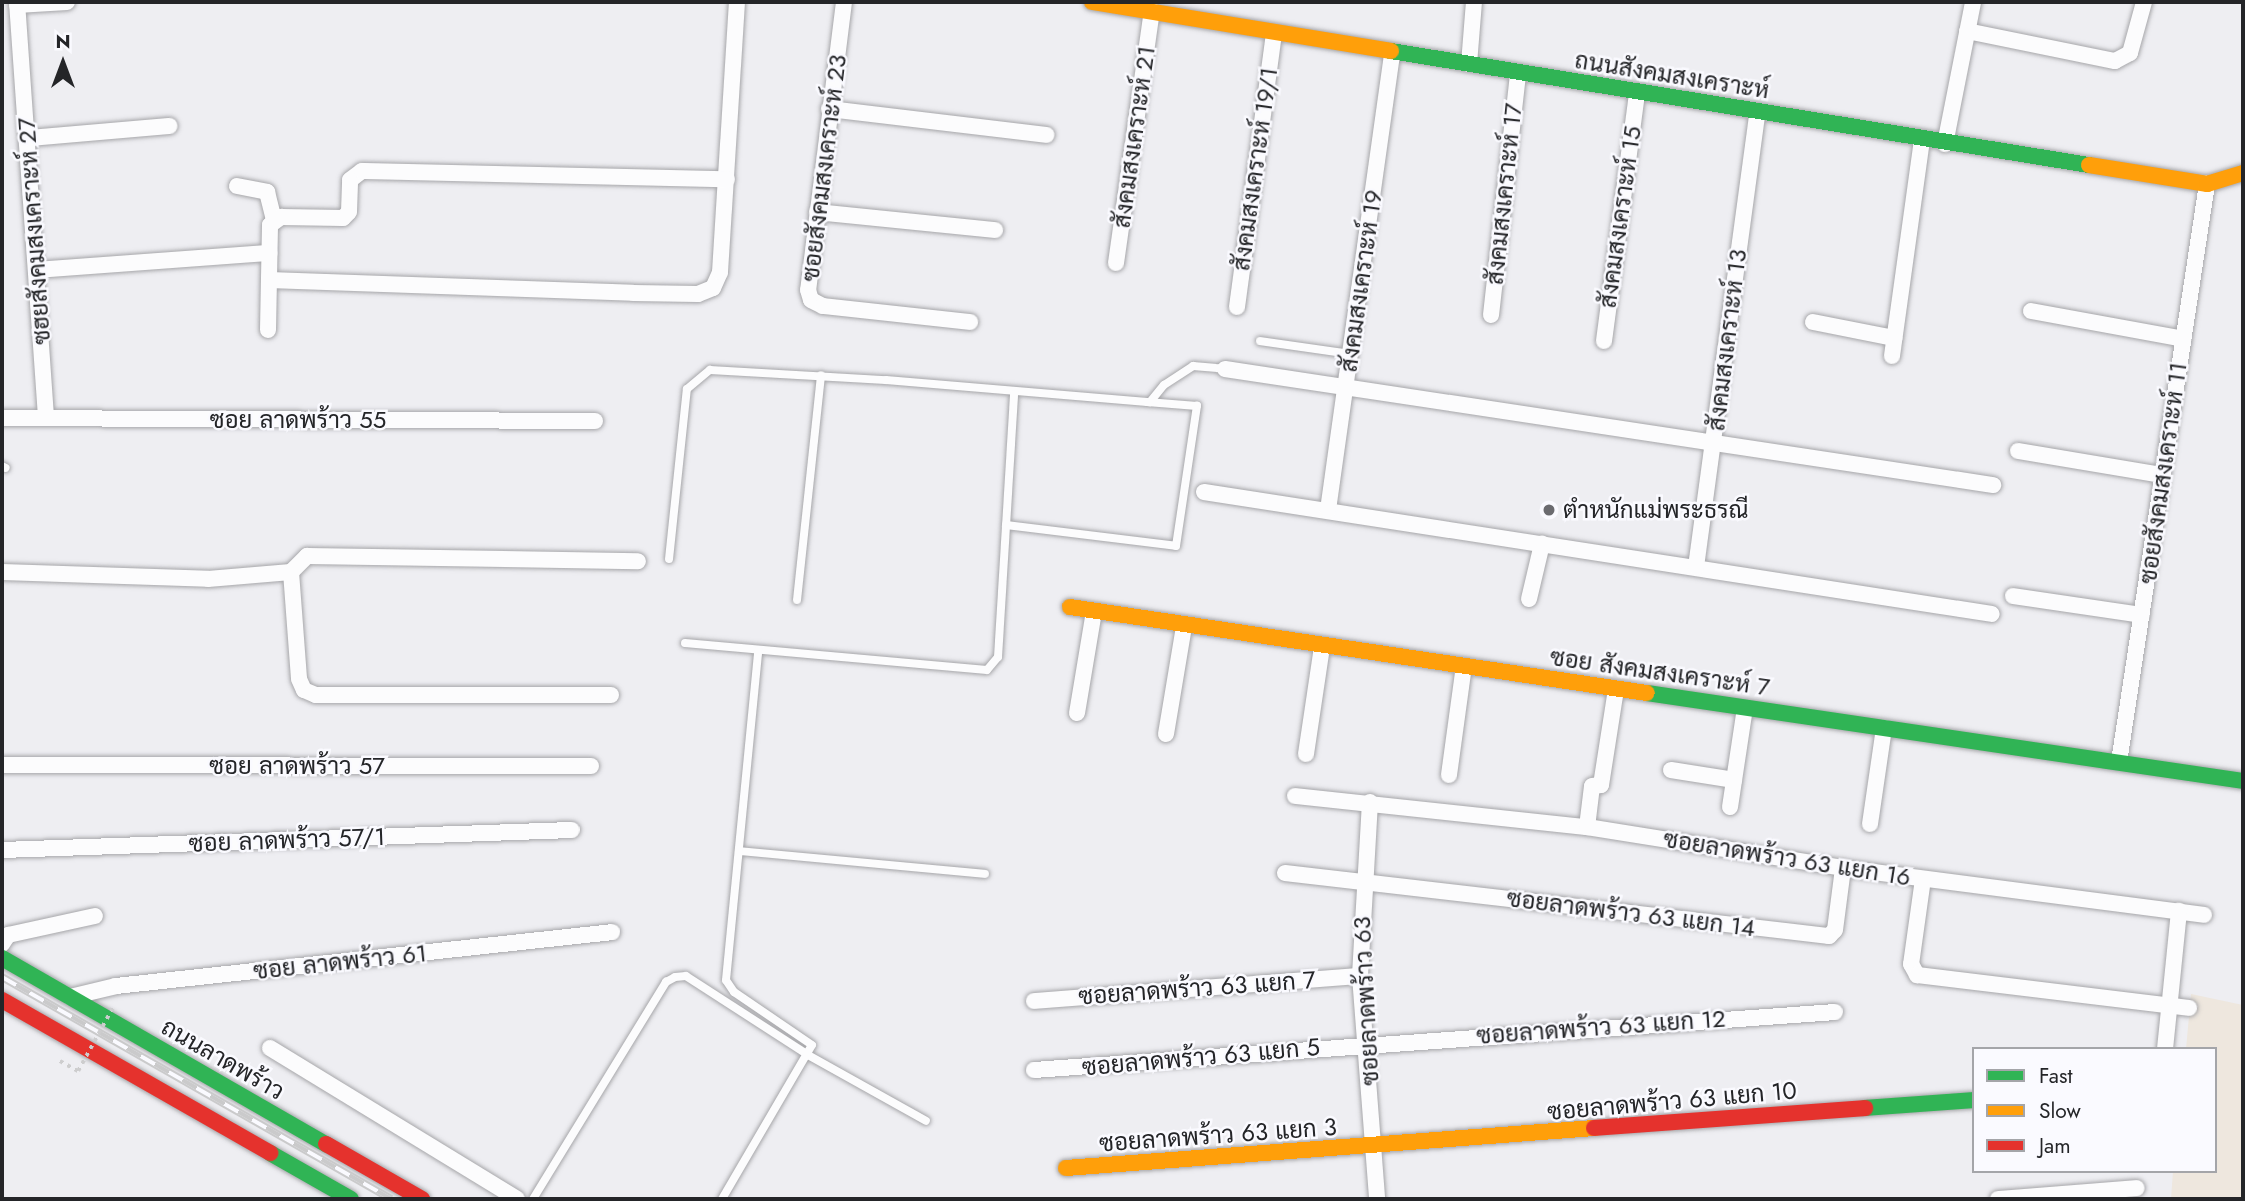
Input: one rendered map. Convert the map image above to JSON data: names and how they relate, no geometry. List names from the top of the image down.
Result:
{
  "streets": {
    "street": [
      "ถนนสังคมสงเคราะห์",
      "สังคมสงเคราะห์ 21",
      "ซอยสังคมสงเคราะห์ 23",
      "สังคมสงเคราะห์ 19/1",
      "สังคมสงเคราะห์ 17",
      "สังคมสงเคราะห์ 15",
      "ซฮยสังคมสงเคราะห์ 27",
      "สังคมสงเคราะห์ 19",
      "สังคมสงเคราะห์ 13",
      "ซอย ลาดพร้าว 55",
      "ซอยสังคมสงเคราะห์ 11",
      "ซอย สังคมสงเคราะห์ 7",
      "ซอย ลาดพร้าว 57",
      "ซอย ลาดพร้าว 57/1",
      "ซอยลาดพร้าว 63 แยก 16",
      "ซอยลาดพร้าว 63 แยก 14",
      "ซอย ลาดพร้าว 61",
      "ซอยลาดพร้าว 63 แยก 7",
      "ซอยลาดพร้าว 63",
      "ซอยลาดพร้าว 63 แยก 12",
      "ซอยลาดพร้าว 63 แยก 5",
      "ถนนลาดพร้าว",
      "ซอยลาดพร้าว 63 แยก 10",
      "ซอยลาดพร้าว 63 แยก 3"
    ]
  },
  "crossings": [
    ["ถนนสังคมสงเคราะห์", "สังคมสงเคราะห์ 21"],
    ["ถนนสังคมสงเคราะห์", "สังคมสงเคราะห์ 19/1"],
    ["ถนนสังคมสงเคราะห์", "สังคมสงเคราะห์ 17"],
    ["ถนนสังคมสงเคราะห์", "สังคมสงเคราะห์ 15"],
    ["ถนนสังคมสงเคราะห์", "สังคมสงเคราะห์ 19"],
    ["ถนนสังคมสงเคราะห์", "สังคมสงเคราะห์ 13"],
    ["ถนนสังคมสงเคราะห์", "ซอยสังคมสงเคราะห์ 11"],
    ["ซฮยสังคมสงเคราะห์ 27", "ซอย ลาดพร้าว 55"],
    ["ซอยสังคมสงเคราะห์ 11", "ซอย สังคมสงเคราะห์ 7"],
    ["ซอยลาดพร้าว 63 แยก 16", "ซอยลาดพร้าว 63 แยก 14"],
    ["ซอยลาดพร้าว 63 แยก 16", "ซอยลาดพร้าว 63"],
    ["ซอยลาดพร้าว 63 แยก 14", "ซอยลาดพร้าว 63"],
    ["ซอย ลาดพร้าว 61", "ถนนลาดพร้าว"],
    ["ซอยลาดพร้าว 63 แยก 7", "ซอยลาดพร้าว 63"],
    ["ซอยลาดพร้าว 63", "ซอยลาดพร้าว 63 แยก 12"],
    ["ซอยลาดพร้าว 63", "ซอยลาดพร้าว 63 แยก 5"],
    ["ซอยลาดพร้าว 63", "ซอยลาดพร้าว 63 แยก 10"],
    ["ซอยลาดพร้าว 63", "ซอยลาดพร้าว 63 แยก 3"],
    ["ซอยลาดพร้าว 63 แยก 12", "ซอยลาดพร้าว 63 แยก 5"],
    ["ซอยลาดพร้าว 63 แยก 10", "ซอยลาดพร้าว 63 แยก 3"]
  ],
  "places": ["ตำหนักแม่พระธรณี"],
  "legend": ["Fast", "Slow", "Jam"],
  "north": "top"
}
